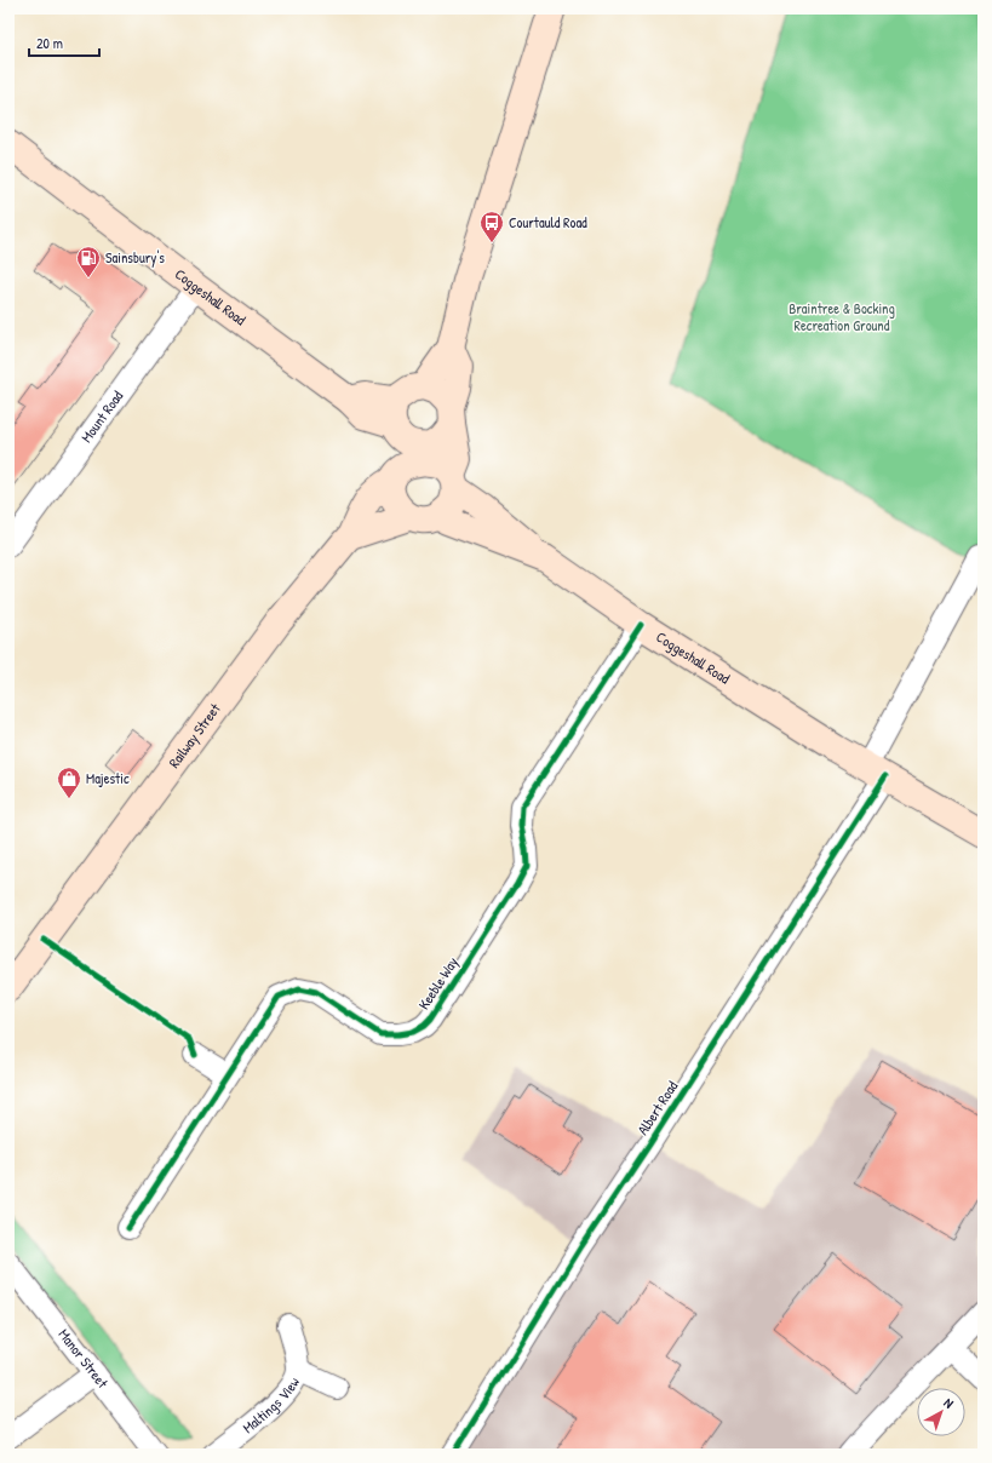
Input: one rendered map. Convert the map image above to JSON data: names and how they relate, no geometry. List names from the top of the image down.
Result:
{
  "streets": {
    "main road": ["Coggeshall Road", "Railway Street"],
    "street": [
      "Mount Road",
      "Keeble Way",
      "Albert Road",
      "Manor Street",
      "Maltings View"
    ]
  },
  "crossings": [
    ["Coggeshall Road", "Mount Road"],
    ["Coggeshall Road", "Keeble Way"],
    ["Coggeshall Road", "Albert Road"]
  ],
  "parks": ["Braintree & Bocking Recreation Ground"],
  "places": {
    "bus stop": ["Courtauld Road"],
    "fuel station": ["Sainsbury's"],
    "shop": ["Majestic"]
  },
  "scale_bar": "20 m",
  "north": "top right"
}
